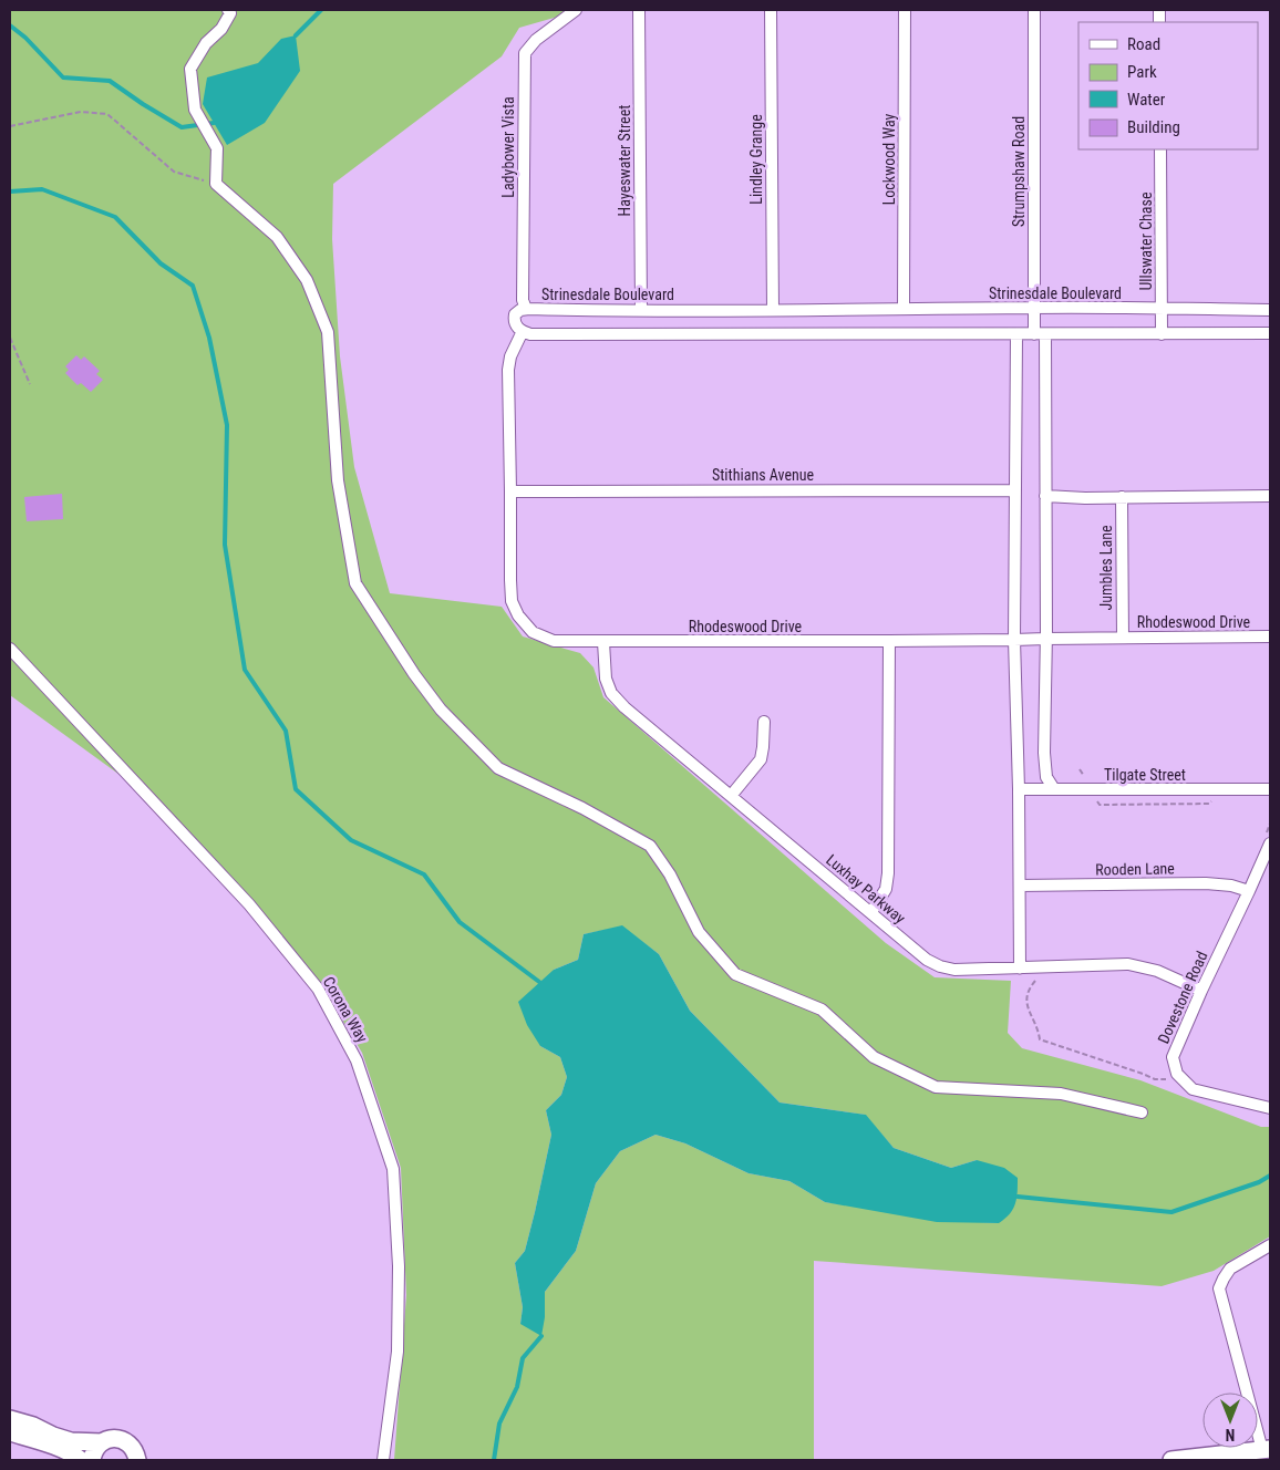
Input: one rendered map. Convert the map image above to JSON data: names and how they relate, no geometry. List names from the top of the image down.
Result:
{
  "streets": {
    "street": [
      "Ladybower Vista",
      "Lindley Grange",
      "Lockwood Way",
      "Hayeswater Street",
      "Strumpshaw Road",
      "Ullswater Chase",
      "Strinesdale Boulevard",
      "Stithians Avenue",
      "Jumbles Lane",
      "Rhodeswood Drive",
      "Tilgate Street",
      "Rooden Lane",
      "Luxhay Parkway",
      "Dovestone Road",
      "Corona Way"
    ]
  },
  "crossings": [
    ["Ladybower Vista", "Strinesdale Boulevard"],
    ["Lindley Grange", "Strinesdale Boulevard"],
    ["Lockwood Way", "Strinesdale Boulevard"],
    ["Hayeswater Street", "Strinesdale Boulevard"],
    ["Strumpshaw Road", "Strinesdale Boulevard"],
    ["Strumpshaw Road", "Rhodeswood Drive"],
    ["Strumpshaw Road", "Tilgate Street"],
    ["Ullswater Chase", "Strinesdale Boulevard"],
    ["Strinesdale Boulevard", "Rhodeswood Drive"],
    ["Stithians Avenue", "Rhodeswood Drive"],
    ["Jumbles Lane", "Rhodeswood Drive"],
    ["Rhodeswood Drive", "Luxhay Parkway"],
    ["Rooden Lane", "Dovestone Road"],
    ["Luxhay Parkway", "Dovestone Road"]
  ],
  "legend": [
    "Road",
    "Park",
    "Water",
    "Building"
  ],
  "north": "bottom"
}
